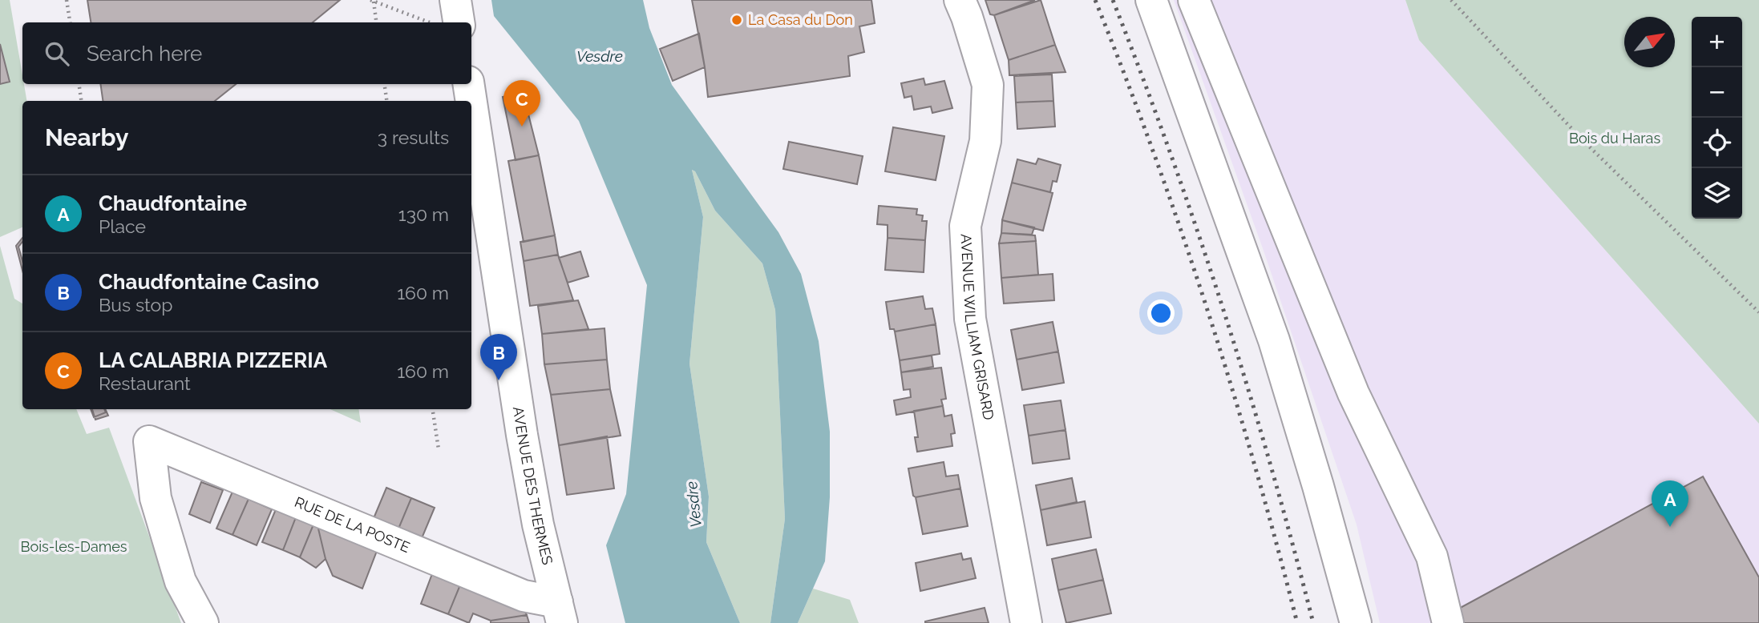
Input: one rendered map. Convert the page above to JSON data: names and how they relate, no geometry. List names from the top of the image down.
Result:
{
  "streets": {
    "street": ["AVENUE WILLIAM GRISARD", "AVENUE DES THERMES", "RUE DE LA POSTE"]
  },
  "crossings": [
    ["AVENUE DES THERMES", "RUE DE LA POSTE"]
  ],
  "water": ["Vesdre"],
  "parks": ["Bois du Haras", "Bois-les-Dames"],
  "places": ["La Casa du Don"],
  "north": "top right",
  "page": {
    "map_buttons": ["+", "−"],
    "search": "Search here",
    "pins": ["C", "B", "A"],
    "heading": ["Nearby", "3 results"],
    "list": [
      {
        "mark": "A",
        "name": "Chaudfontaine",
        "note": "Place",
        "value": "130 m"
      },
      {
        "mark": "B",
        "name": "Chaudfontaine Casino",
        "note": "Bus stop",
        "value": "160 m"
      },
      {
        "mark": "C",
        "name": "LA CALABRIA PIZZERIA",
        "note": "Restaurant",
        "value": "160 m"
      }
    ]
  }
}
